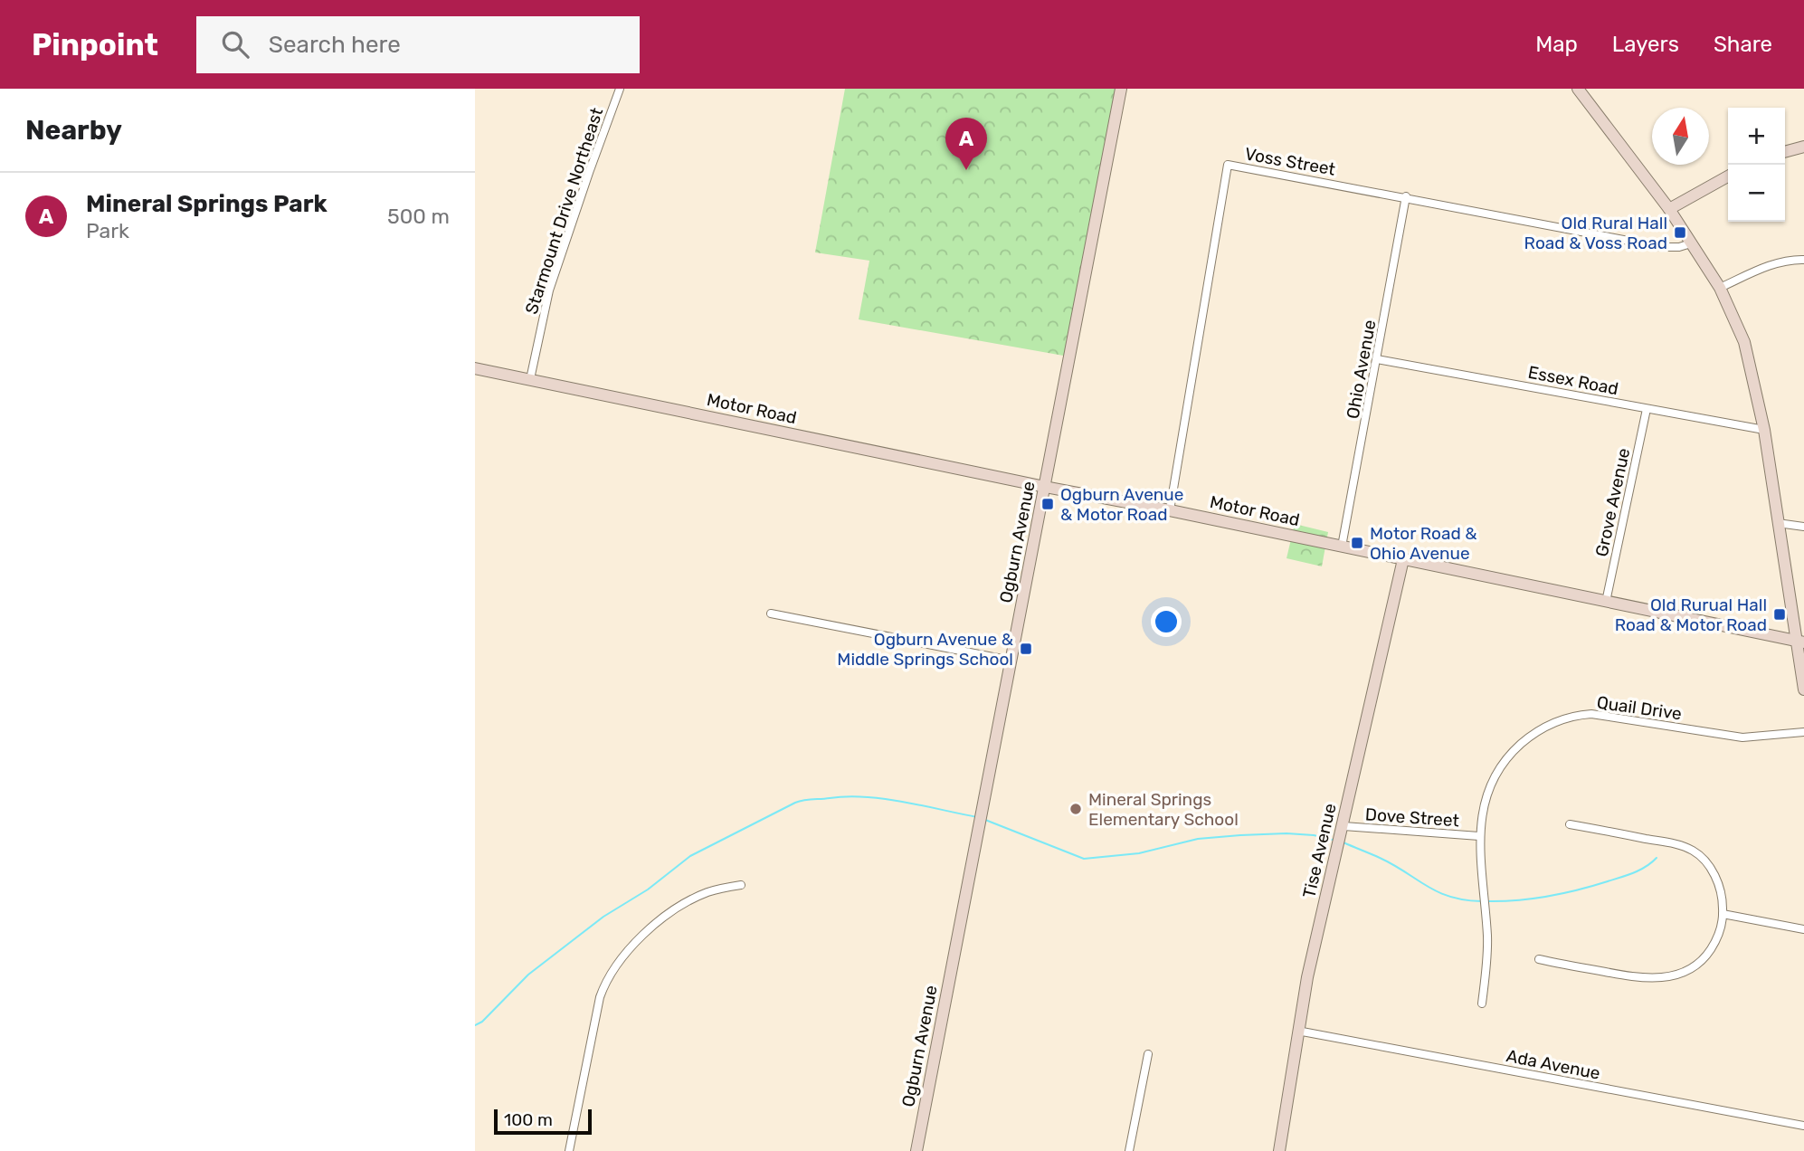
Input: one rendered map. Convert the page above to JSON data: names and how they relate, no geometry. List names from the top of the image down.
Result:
{
  "streets": {
    "street": [
      "Voss Street",
      "Starmount Drive Northeast",
      "Ohio Avenue",
      "Essex Road",
      "Motor Road",
      "Grove Avenue",
      "Ogburn Avenue",
      "Quail Drive",
      "Dove Street",
      "Tise Avenue",
      "Ada Avenue"
    ]
  },
  "crossings": [
    ["Voss Street", "Ohio Avenue"],
    ["Voss Street", "Motor Road"],
    ["Starmount Drive Northeast", "Motor Road"],
    ["Ohio Avenue", "Essex Road"],
    ["Ohio Avenue", "Motor Road"],
    ["Essex Road", "Grove Avenue"],
    ["Motor Road", "Grove Avenue"],
    ["Motor Road", "Ogburn Avenue"],
    ["Motor Road", "Tise Avenue"],
    ["Quail Drive", "Dove Street"],
    ["Dove Street", "Tise Avenue"],
    ["Tise Avenue", "Ada Avenue"]
  ],
  "places": {
    "transit": [
      "Old Rural Hall Road & Voss Road",
      "Ogburn Avenue & Motor Road",
      "Motor Road & Ohio Avenue",
      "Old Rurual Hall Road & Motor Road",
      "Ogburn Avenue & Middle Springs School"
    ],
    "other": ["Mineral Springs Elementary School"]
  },
  "scale_bar": "100 m",
  "north": "top",
  "page": {
    "header": "Pinpoint",
    "search": "Search here",
    "nav": ["Map", "Layers", "Share"],
    "heading": "Nearby",
    "map_buttons": ["+", "−"],
    "pins": "A",
    "list": [
      {
        "mark": "A",
        "name": "Mineral Springs Park",
        "note": "Park",
        "value": "500 m"
      }
    ],
    "scale": "100 m"
  }
}
